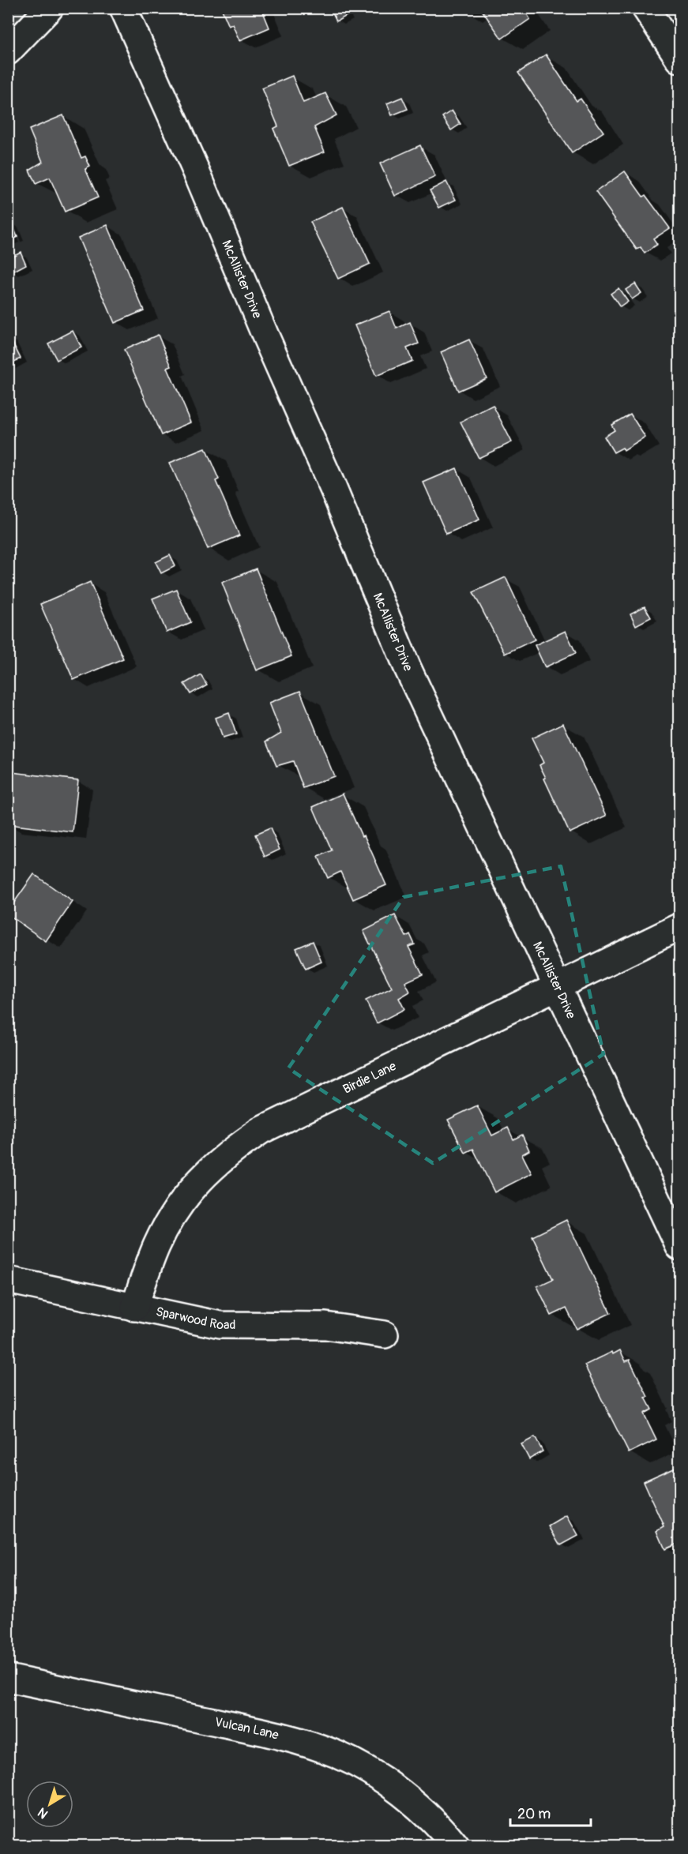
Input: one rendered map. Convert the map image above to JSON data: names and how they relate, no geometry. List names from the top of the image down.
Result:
{
  "streets": {
    "street": [
      "McAllister Drive",
      "Birdie Lane",
      "Sparwood Road",
      "Vulcan Lane"
    ]
  },
  "crossings": [
    ["McAllister Drive", "Birdie Lane"],
    ["Birdie Lane", "Sparwood Road"]
  ],
  "scale_bar": "20 m",
  "north": "bottom left"
}
